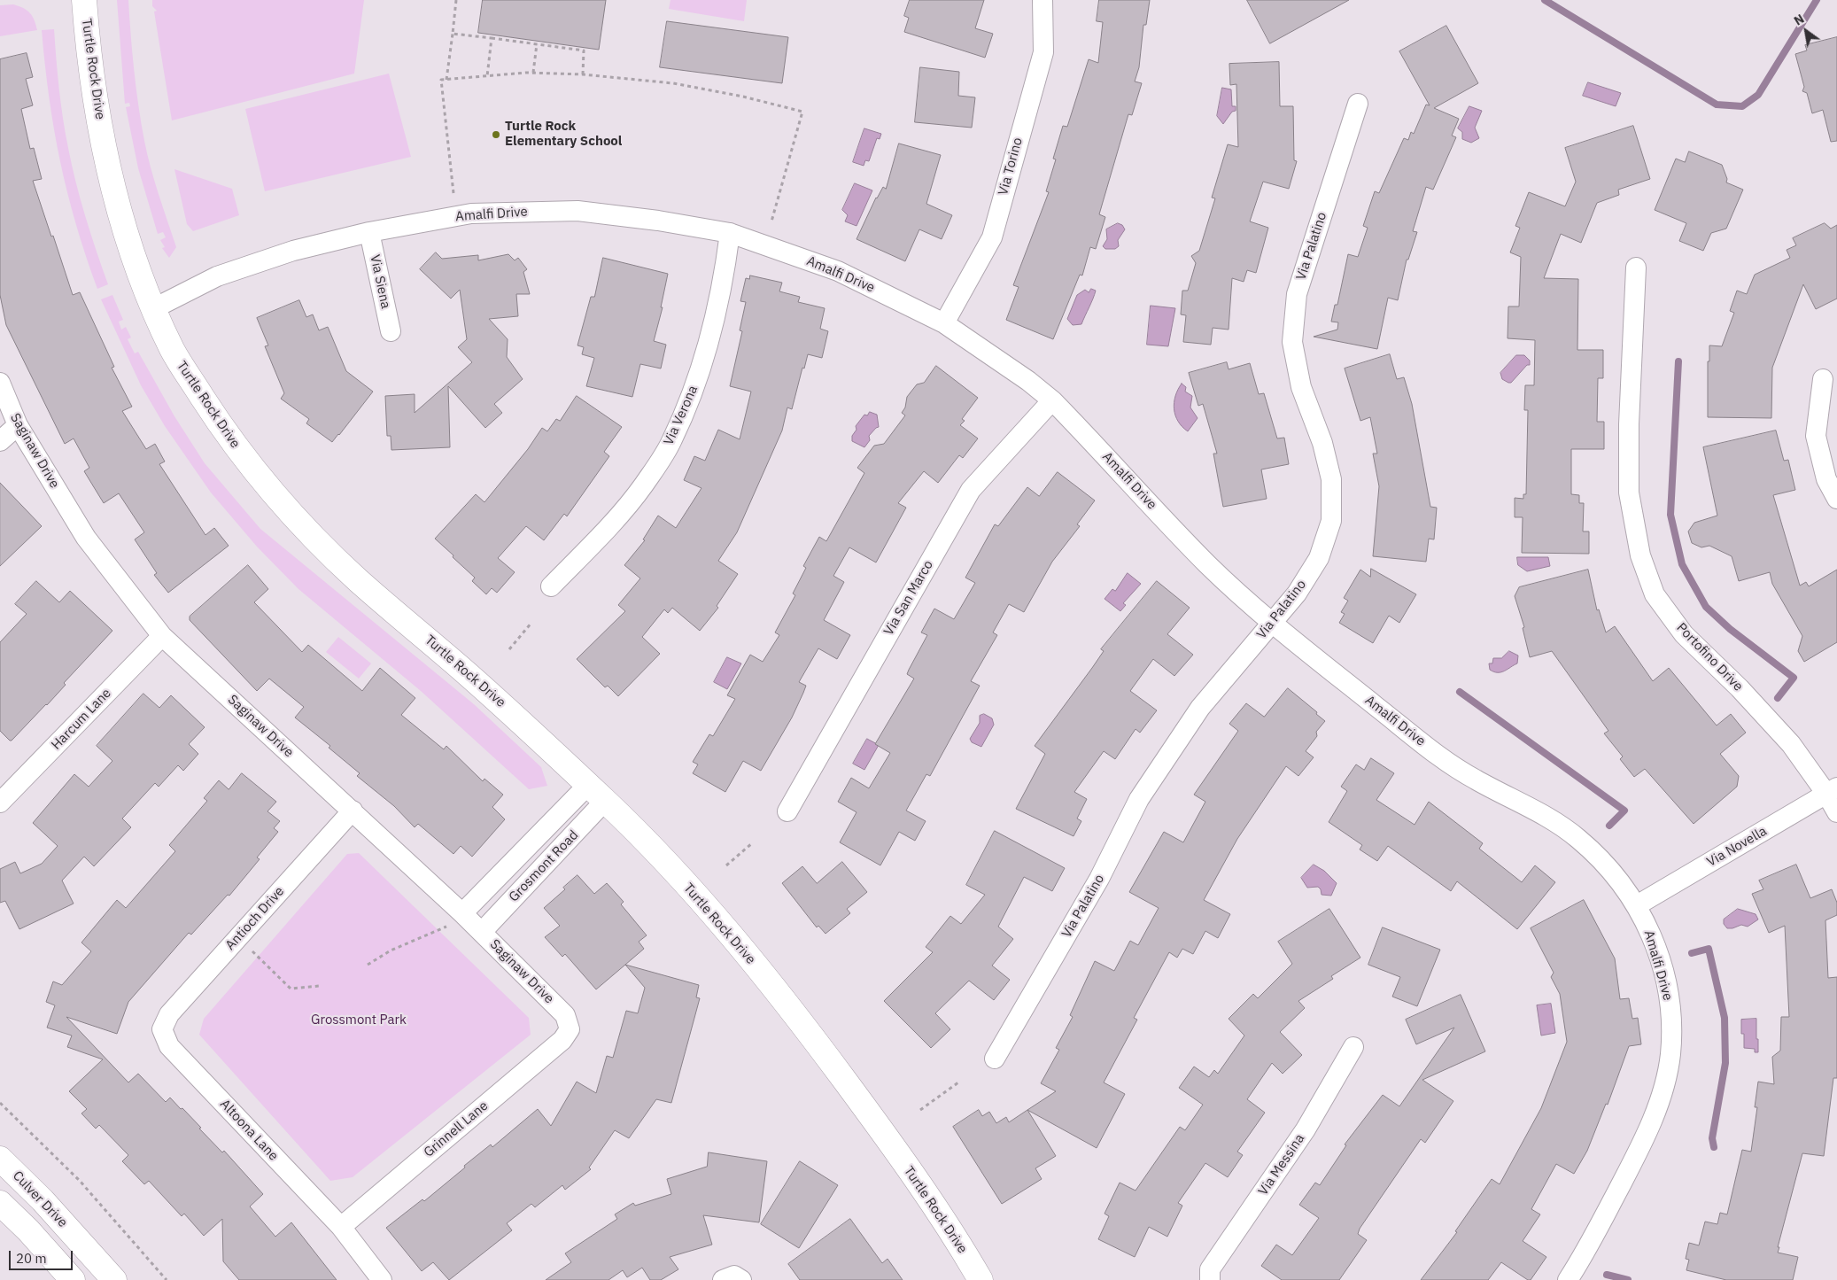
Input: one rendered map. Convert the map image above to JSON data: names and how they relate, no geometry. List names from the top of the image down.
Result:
{
  "streets": {
    "street": [
      "Turtle Rock Drive",
      "Via Torino",
      "Amalfi Drive",
      "Via Palatino",
      "Via Siena",
      "Via Verona",
      "Saginaw Drive",
      "Via San Marco",
      "Portofino Drive",
      "Harcum Lane",
      "Via Novella",
      "Grosmont Road",
      "Antioch Drive",
      "Grinnell Lane",
      "Altoona Lane",
      "Via Messina",
      "Culver Drive"
    ]
  },
  "crossings": [
    ["Turtle Rock Drive", "Amalfi Drive"],
    ["Turtle Rock Drive", "Grosmont Road"],
    ["Via Torino", "Amalfi Drive"],
    ["Amalfi Drive", "Via Palatino"],
    ["Amalfi Drive", "Via Siena"],
    ["Amalfi Drive", "Via Verona"],
    ["Amalfi Drive", "Via San Marco"],
    ["Amalfi Drive", "Via Novella"],
    ["Saginaw Drive", "Harcum Lane"],
    ["Saginaw Drive", "Grosmont Road"],
    ["Saginaw Drive", "Antioch Drive"],
    ["Saginaw Drive", "Grinnell Lane"],
    ["Portofino Drive", "Via Novella"],
    ["Antioch Drive", "Altoona Lane"],
    ["Grinnell Lane", "Altoona Lane"]
  ],
  "parks": ["Grossmont Park"],
  "places": ["Turtle Rock Elementary School"],
  "scale_bar": "20 m",
  "north": "top left"
}
